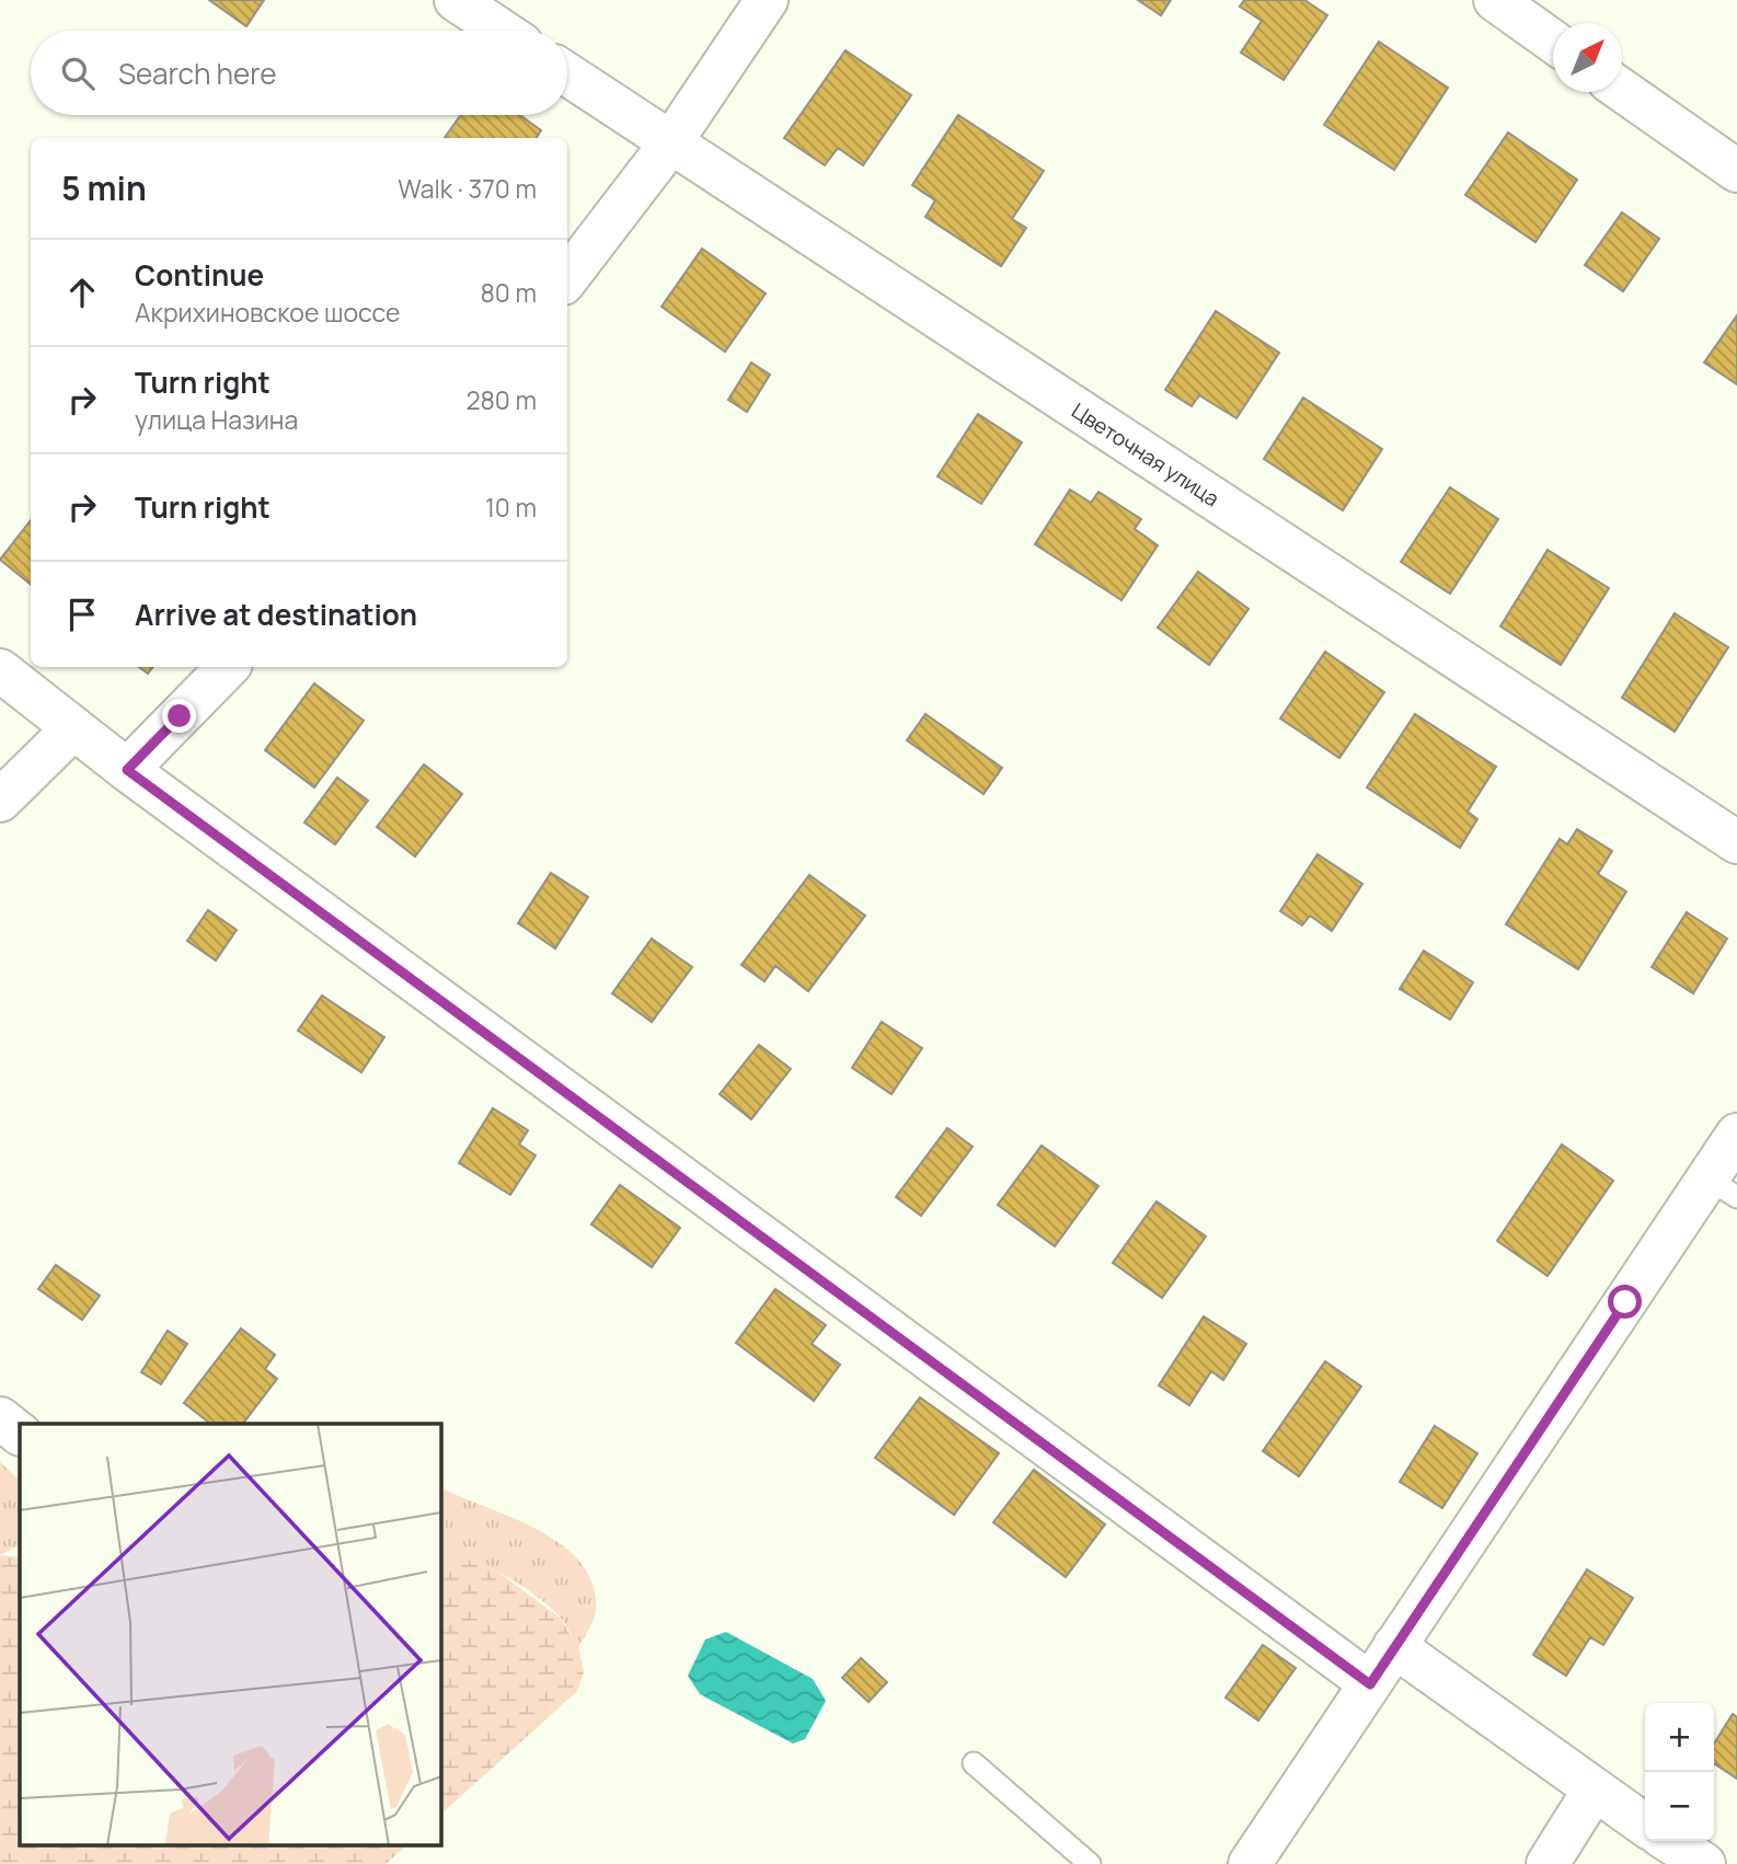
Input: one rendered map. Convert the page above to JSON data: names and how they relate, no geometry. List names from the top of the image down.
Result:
{
  "streets": {
    "street": ["Цветочная улица"]
  },
  "north": "top right",
  "page": {
    "search": "Search here",
    "heading": ["5 min", "Walk · 370 m"],
    "list": [
      ["Continue", "Акрихиновское шоссе", "80 m"],
      ["Turn right", "улица Назина", "280 m"],
      ["Turn right", "10 m"],
      "Arrive at destination"
    ],
    "map_buttons": ["+", "−"]
  }
}
